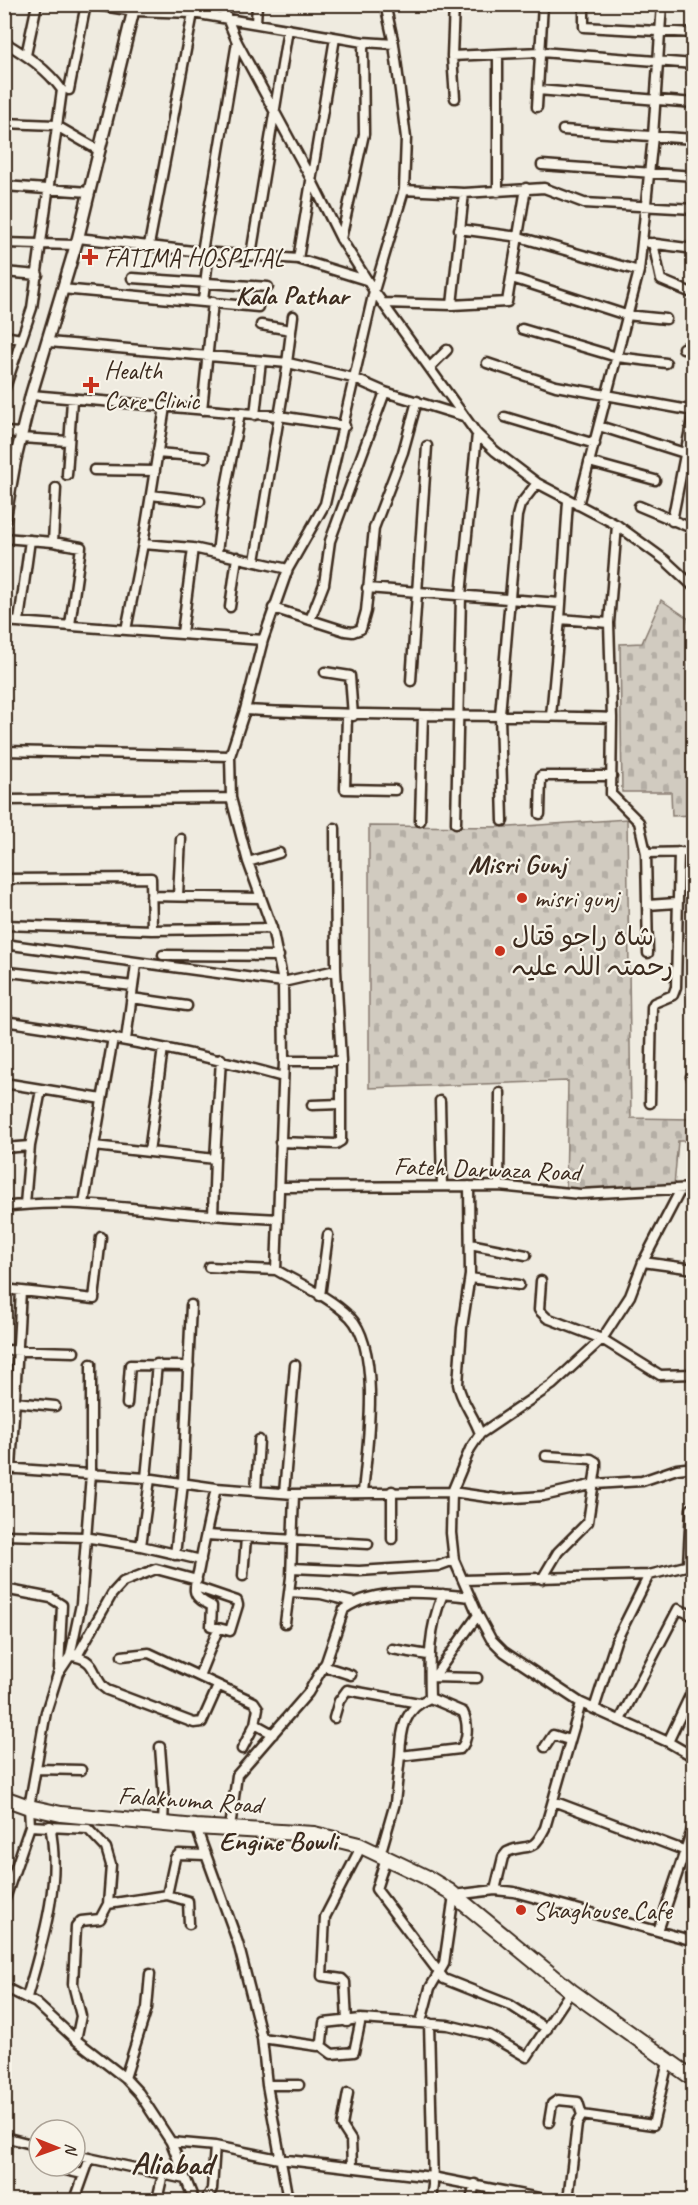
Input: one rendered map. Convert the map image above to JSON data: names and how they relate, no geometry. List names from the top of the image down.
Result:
{
  "streets": {
    "highway": ["Falaknuma Road"],
    "street": ["Fateh Darwaza Road"]
  },
  "districts": [
    "Kala Pathar",
    "Misri Gunj",
    "Engine Bowli",
    "Aliabad"
  ],
  "places": {
    "health": ["FATIMA HOSPITAL", "Health Care Clinic"],
    "other": ["misri gunj", "شاہ راجو قتال رحمتہ اللہ علیہ", "Shaghouse Cafe"]
  },
  "north": "right"
}
